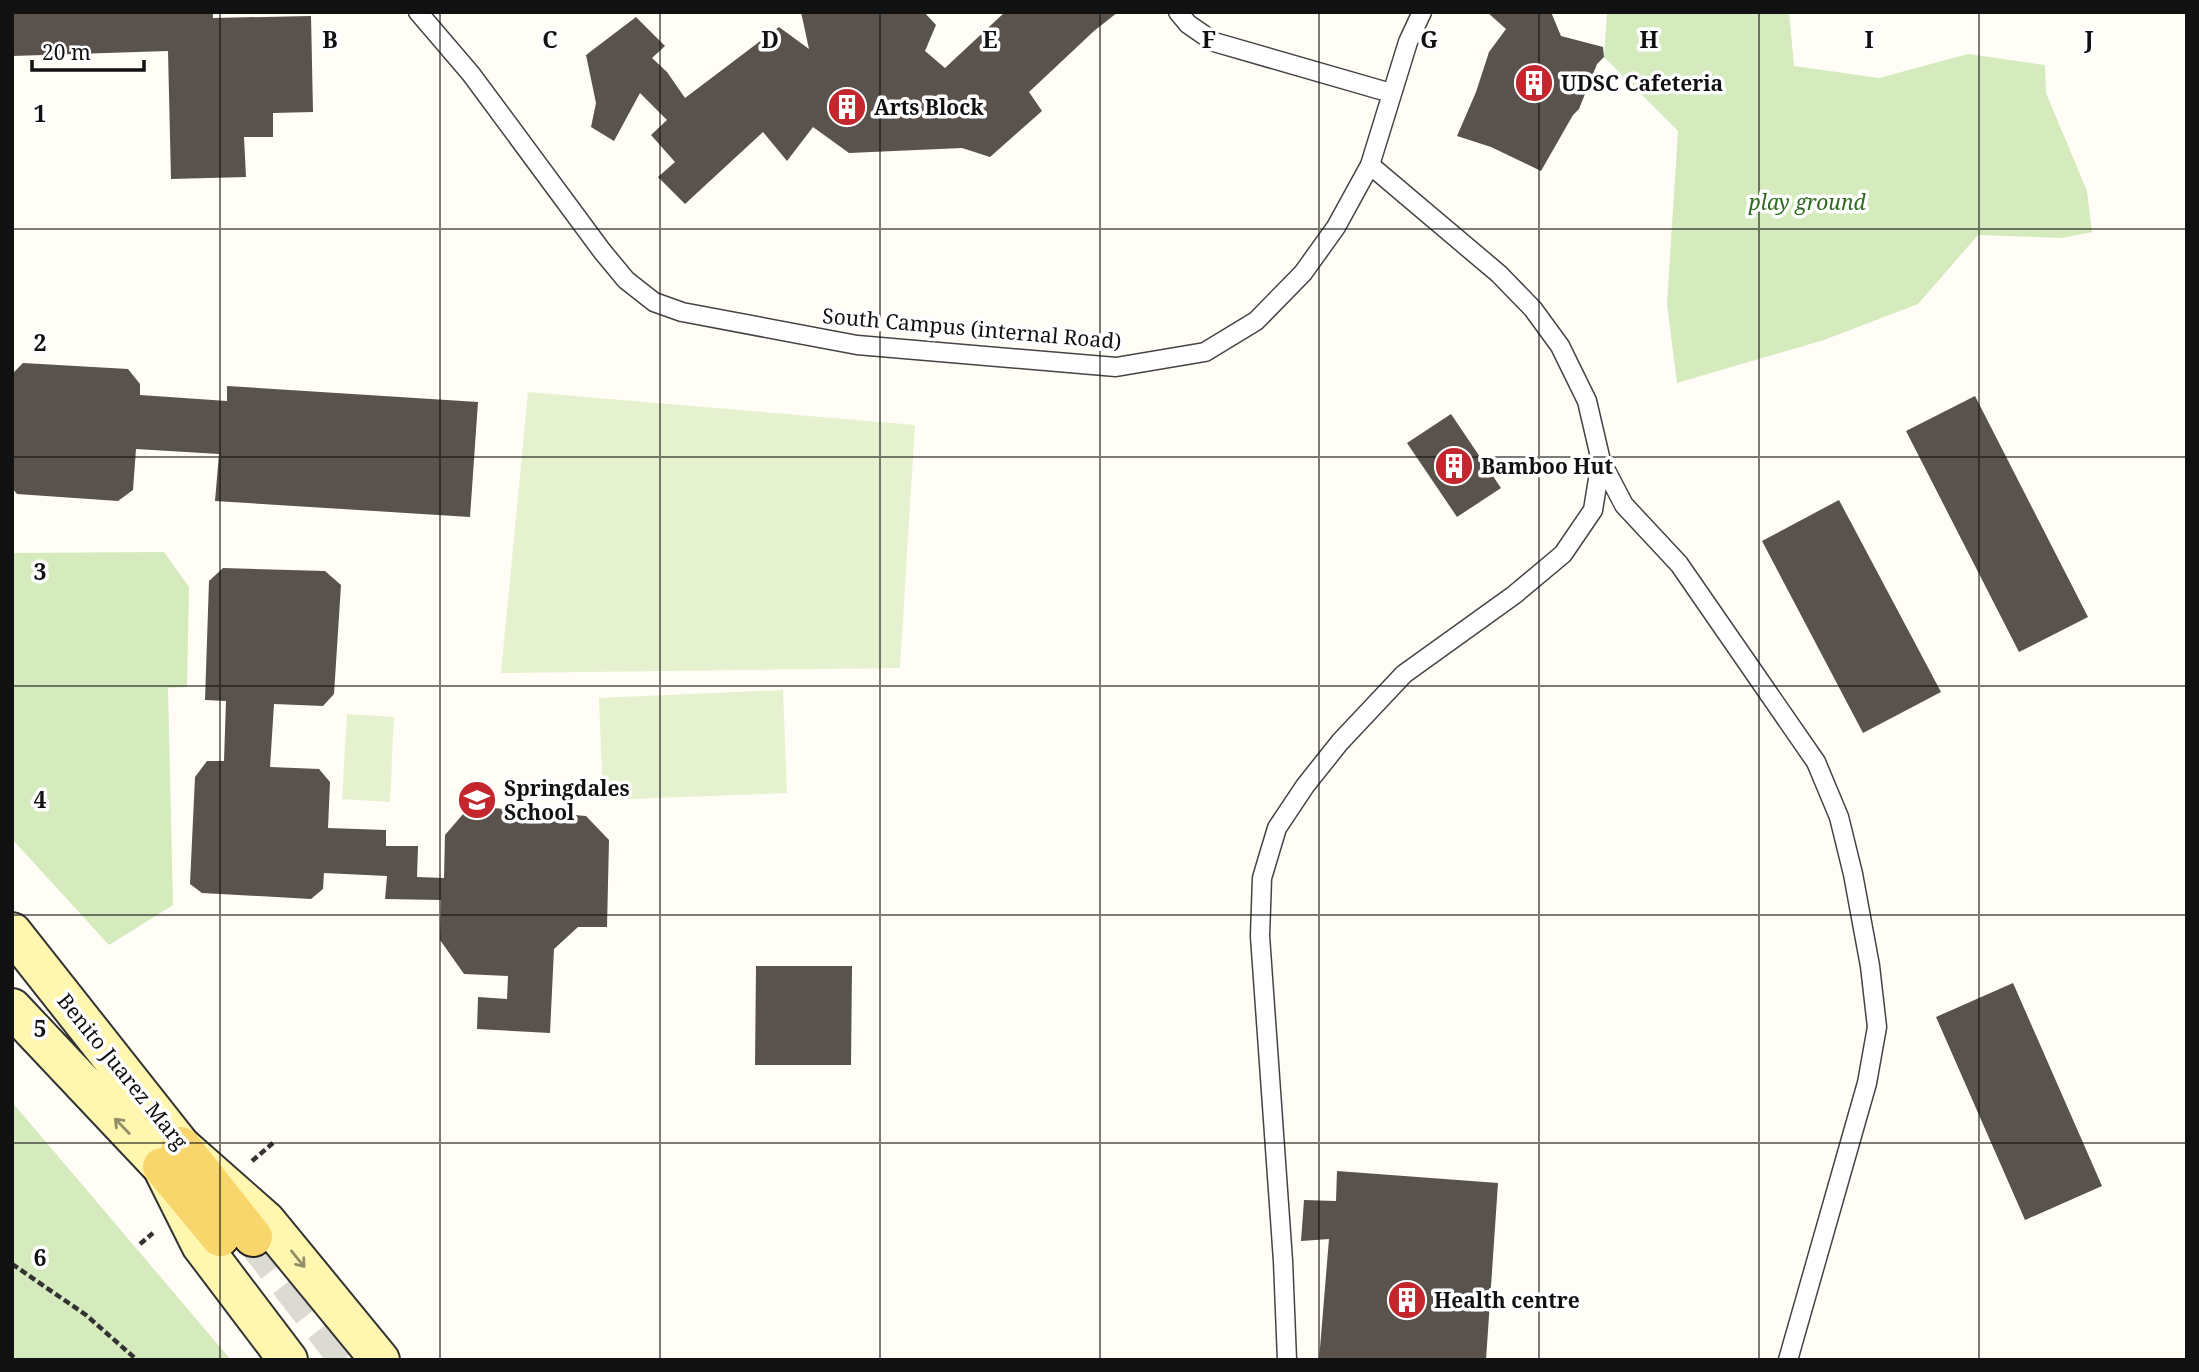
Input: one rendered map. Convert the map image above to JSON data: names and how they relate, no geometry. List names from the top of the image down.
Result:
{
  "streets": {
    "street": ["Benito Juarez Marg"],
    "lane": ["South Campus (internal Road)"]
  },
  "parks": ["play ground"],
  "places": {
    "building": [
      "UDSC Cafeteria",
      "Arts Block",
      "Bamboo Hut",
      "Health centre"
    ],
    "school or university": ["Springdales School"]
  },
  "scale_bar": "20 m",
  "grid": {
    "columns": [
      "B",
      "C",
      "D",
      "E",
      "F",
      "G",
      "H",
      "I",
      "J"
    ],
    "rows": [
      "1",
      "2",
      "3",
      "4",
      "5",
      "6"
    ]
  }
}
